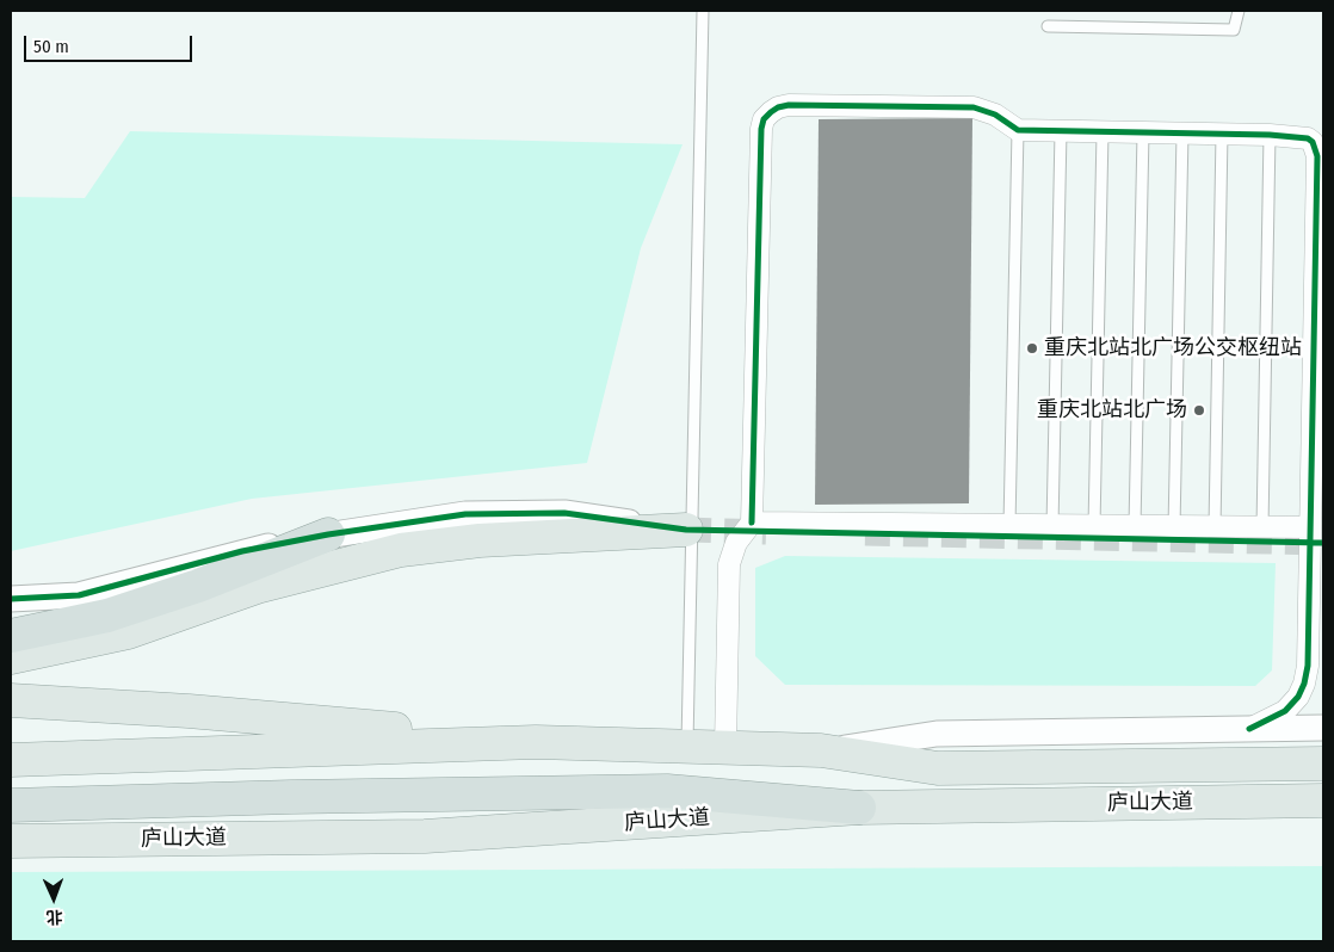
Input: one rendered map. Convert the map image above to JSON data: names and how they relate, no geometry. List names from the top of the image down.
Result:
{
  "streets": {
    "main road": ["庐山大道"]
  },
  "places": ["重庆北站北广场公交枢纽站", "重庆北站北广场"],
  "scale_bar": "50 m",
  "north": "bottom"
}
